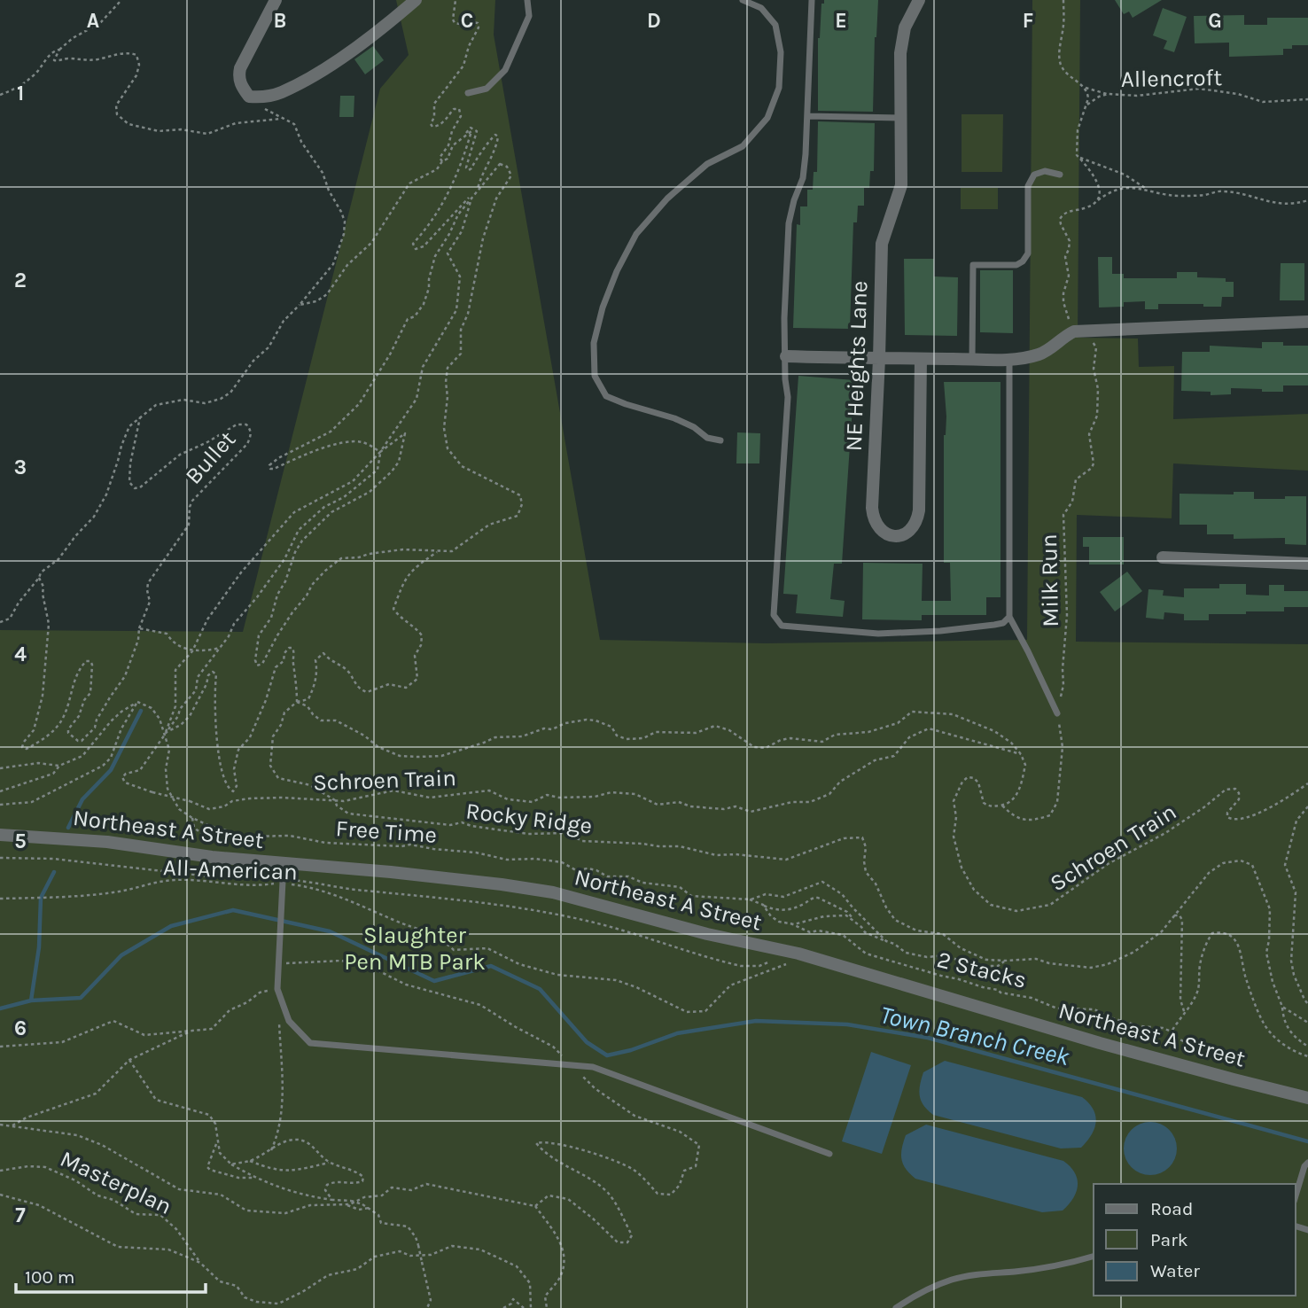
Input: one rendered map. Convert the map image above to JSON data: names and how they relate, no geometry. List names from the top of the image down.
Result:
{
  "streets": {
    "street": ["NE Heights Lane", "Northeast A Street"],
    "path": [
      "Allencroft",
      "Bullet",
      "Milk Run",
      "Schroen Train",
      "Rocky Ridge",
      "Free Time",
      "All-American",
      "2 Stacks",
      "Masterplan"
    ]
  },
  "crossings": [
    ["Milk Run", "Schroen Train"],
    ["Schroen Train", "Rocky Ridge"],
    ["Schroen Train", "Free Time"],
    ["Rocky Ridge", "Free Time"],
    ["Northeast A Street", "2 Stacks"]
  ],
  "water": ["Town Branch Creek"],
  "parks": ["Slaughter Pen MTB Park"],
  "legend": ["Road", "Park", "Water"],
  "scale_bar": "100 m",
  "grid": {
    "columns": [
      "A",
      "B",
      "C",
      "D",
      "E",
      "F",
      "G"
    ],
    "rows": [
      "1",
      "2",
      "3",
      "4",
      "5",
      "6",
      "7"
    ]
  }
}
